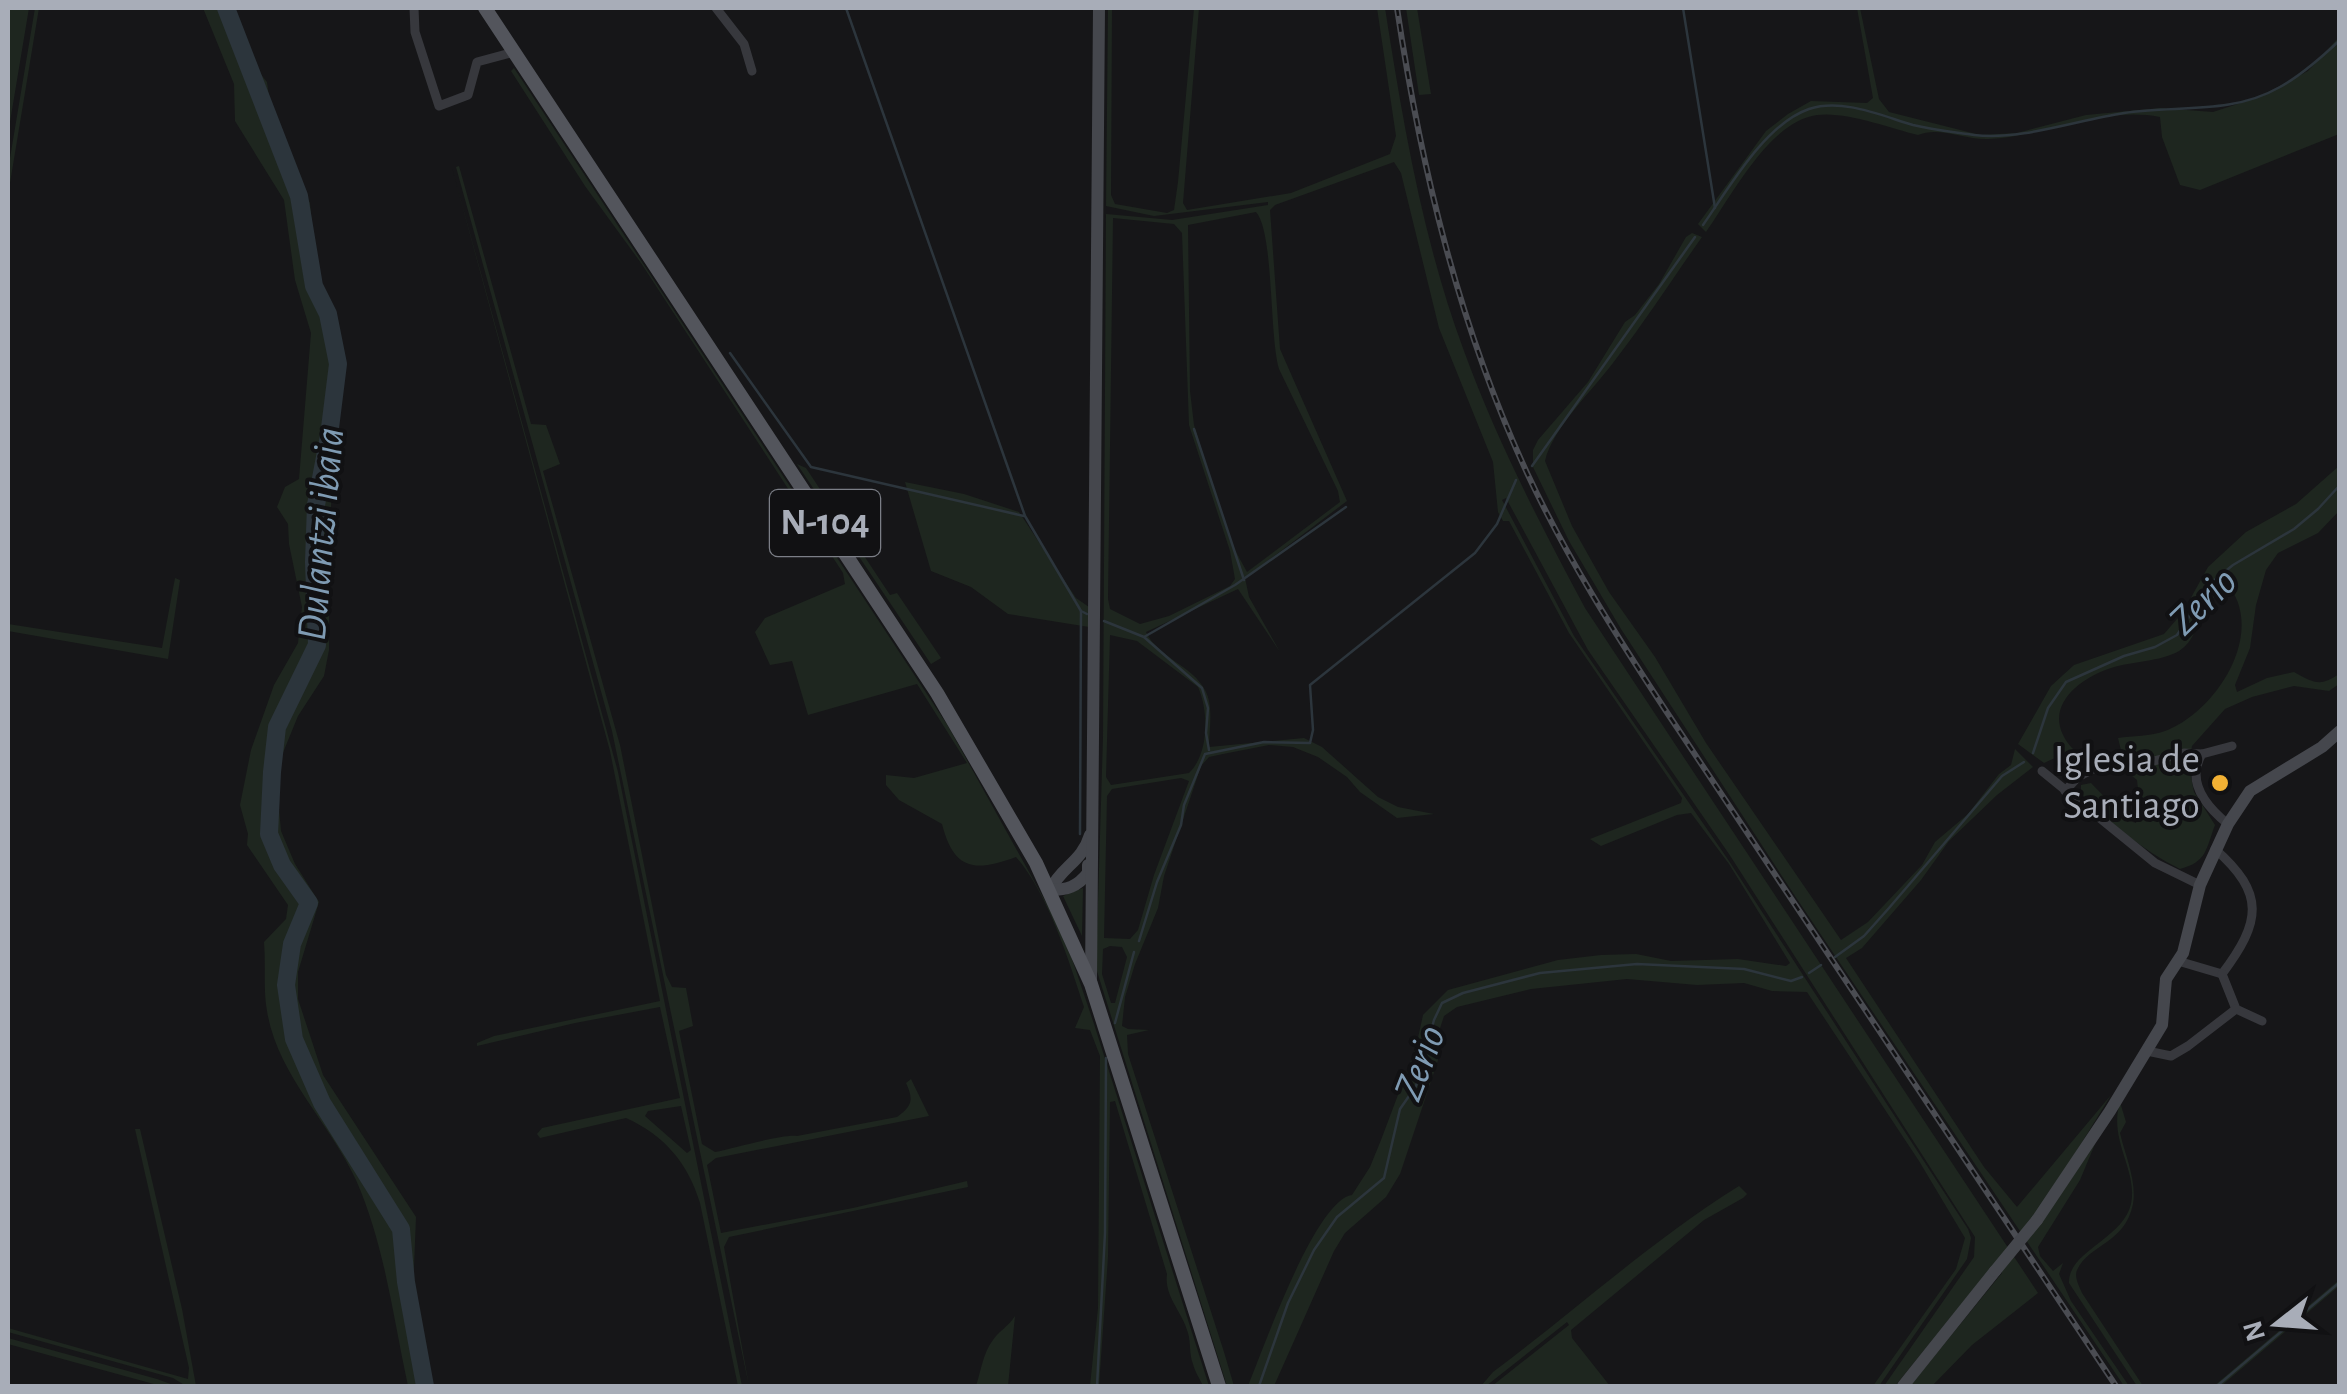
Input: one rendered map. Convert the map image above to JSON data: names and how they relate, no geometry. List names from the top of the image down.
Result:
{
  "streets": {
    "main road": ["N-104"]
  },
  "water": ["Dulantzi ibaia", "Zerio"],
  "places": ["Iglesia de Santiago"],
  "north": "left"
}
